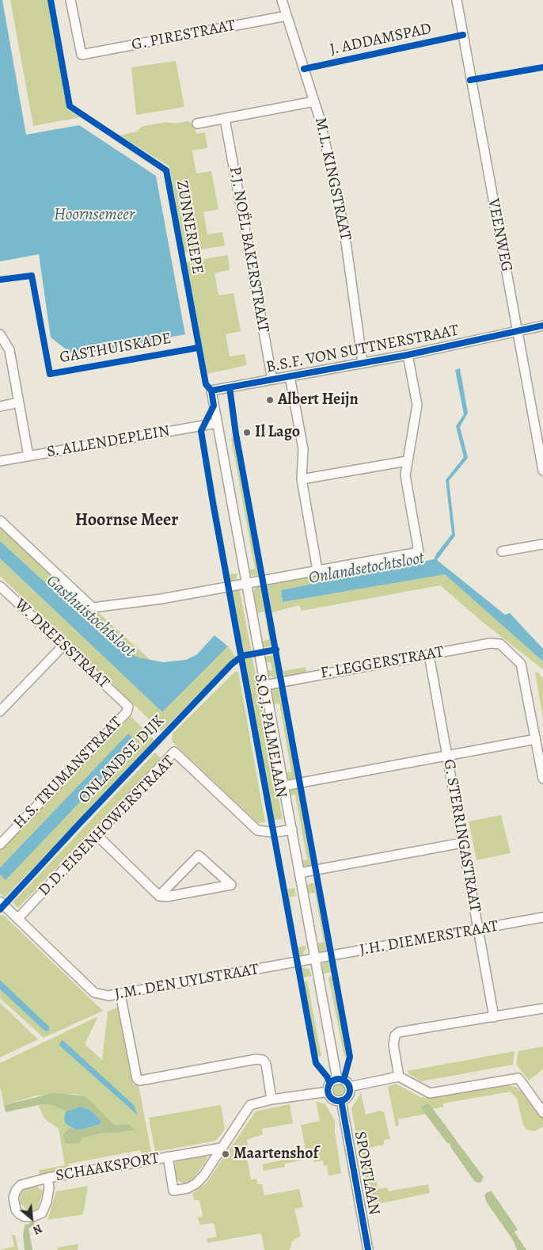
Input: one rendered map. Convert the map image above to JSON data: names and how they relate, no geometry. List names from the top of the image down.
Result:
{
  "streets": {
    "street": [
      "G. PIRESTRAAT",
      "M.L. KINGSTRAAT",
      "VEENWEG",
      "P.J. NOËL BAKERSTRAAT",
      "B.S.F. VON SUTTNERSTRAAT",
      "S. ALLENDEPLEIN",
      "W. DREESSTRAAT",
      "F. LEGGERSTRAAT",
      "S.O.J. PALMELAAN",
      "H.S. TRUMANSTRAAT",
      "D.D. EISENHOWERSTRAAT",
      "G. STERRINGASTRAAT",
      "J.H. DIEMERSTRAAT",
      "J.M. DEN UYLSTRAAT",
      "SCHAAKSPORT",
      "SPORTLAAN"
    ],
    "cycle path": [
      "J. ADDAMSPAD",
      "ZUNNERIEPE",
      "GASTHUISKADE",
      "ONLANDSE DIJK"
    ]
  },
  "crossings": [
    ["G. PIRESTRAAT", "M.L. KINGSTRAAT"],
    ["M.L. KINGSTRAAT", "B.S.F. VON SUTTNERSTRAAT"],
    ["VEENWEG", "B.S.F. VON SUTTNERSTRAAT"],
    ["P.J. NOËL BAKERSTRAAT", "B.S.F. VON SUTTNERSTRAAT"],
    ["B.S.F. VON SUTTNERSTRAAT", "S.O.J. PALMELAAN"],
    ["S. ALLENDEPLEIN", "S.O.J. PALMELAAN"],
    ["W. DREESSTRAAT", "H.S. TRUMANSTRAAT"],
    ["F. LEGGERSTRAAT", "S.O.J. PALMELAAN"],
    ["F. LEGGERSTRAAT", "G. STERRINGASTRAAT"],
    ["S.O.J. PALMELAAN", "D.D. EISENHOWERSTRAAT"],
    ["S.O.J. PALMELAAN", "J.H. DIEMERSTRAAT"],
    ["S.O.J. PALMELAAN", "J.M. DEN UYLSTRAAT"],
    ["S.O.J. PALMELAAN", "SCHAAKSPORT"],
    ["S.O.J. PALMELAAN", "SPORTLAAN"],
    ["D.D. EISENHOWERSTRAAT", "J.M. DEN UYLSTRAAT"],
    ["G. STERRINGASTRAAT", "J.H. DIEMERSTRAAT"],
    ["J.H. DIEMERSTRAAT", "J.M. DEN UYLSTRAAT"],
    ["SCHAAKSPORT", "SPORTLAAN"]
  ],
  "districts": ["Hoornse Meer"],
  "water": ["Hoornsemeer", "Onlandsetochtsloot", "Gasthuistochtsloot"],
  "places": ["Albert Heijn", "Il Lago", "Maartenshof"],
  "north": "bottom right"
}
